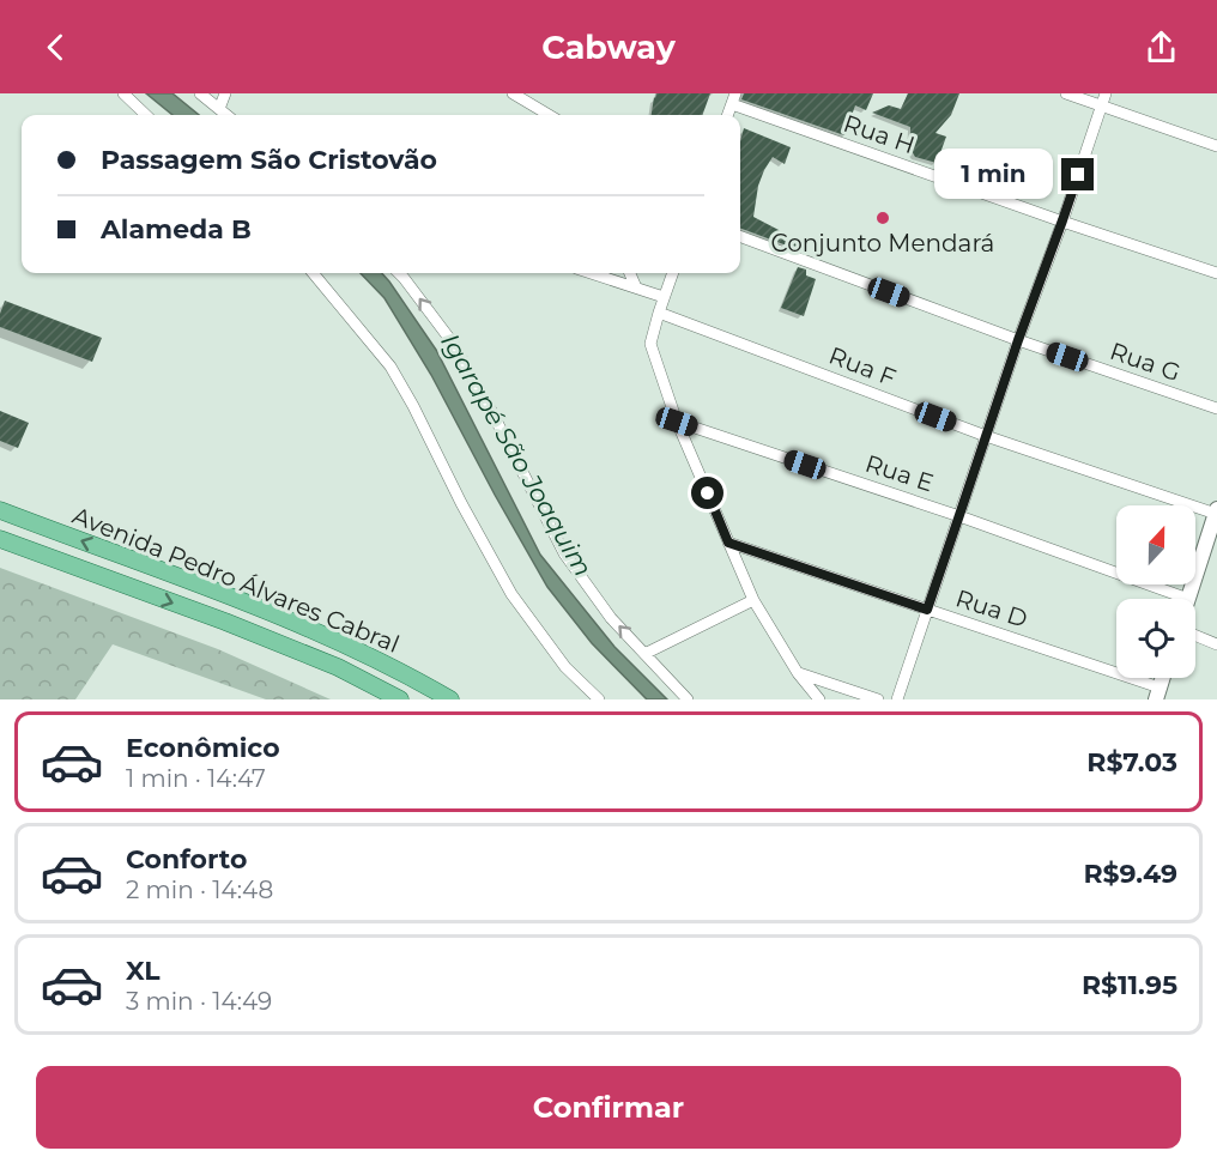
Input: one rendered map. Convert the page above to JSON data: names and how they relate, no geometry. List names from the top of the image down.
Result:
{
  "streets": {
    "main road": ["Avenida Pedro Álvares Cabral"],
    "street": [
      "Rua H",
      "Rua G",
      "Rua F",
      "Rua E",
      "Rua D"
    ]
  },
  "water": ["Igarapé São Joaquim"],
  "places": ["Conjunto Mendará"],
  "north": "top",
  "page": {
    "header": "Cabway",
    "banner": ["Passagem São Cristovão", "Alameda B"],
    "bubble": "1 min",
    "list": [
      {
        "name": "Econômico",
        "note": "1 min · 14:47",
        "value": "R$7.03"
      },
      {
        "name": "Conforto",
        "note": "2 min · 14:48",
        "value": "R$9.49"
      },
      {
        "name": "XL",
        "note": "3 min · 14:49",
        "value": "R$11.95"
      }
    ],
    "buttons": "Confirmar"
  }
}
